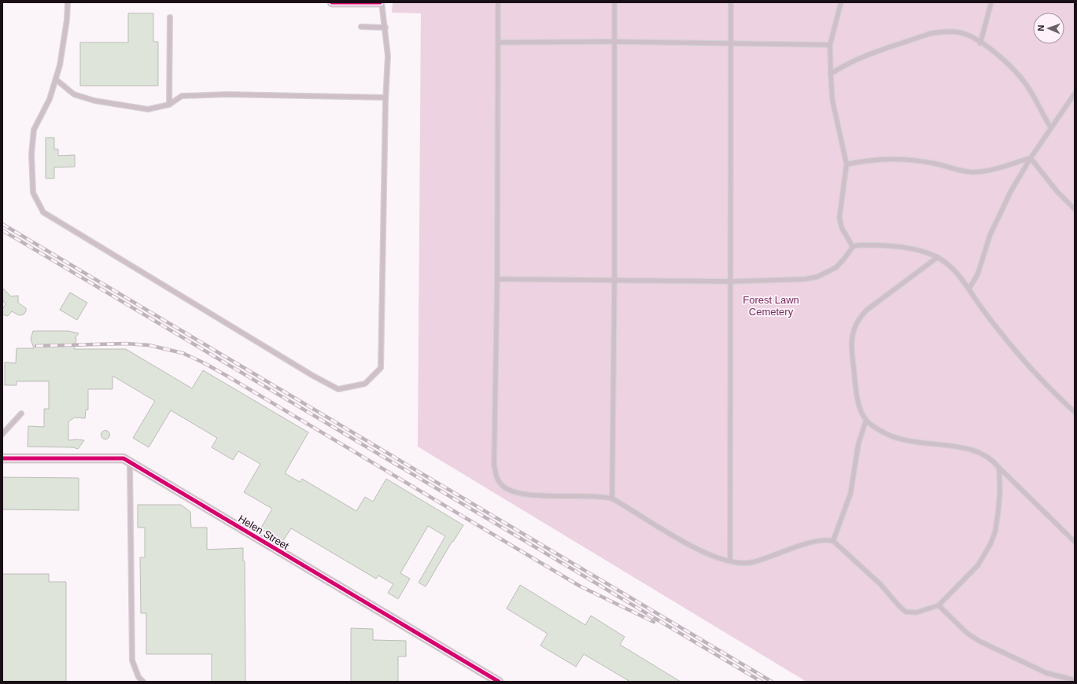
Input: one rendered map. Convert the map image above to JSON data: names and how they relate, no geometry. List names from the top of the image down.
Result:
{
  "streets": {
    "street": ["Helen Street"]
  },
  "parks": ["Forest Lawn Cemetery"],
  "north": "left"
}
